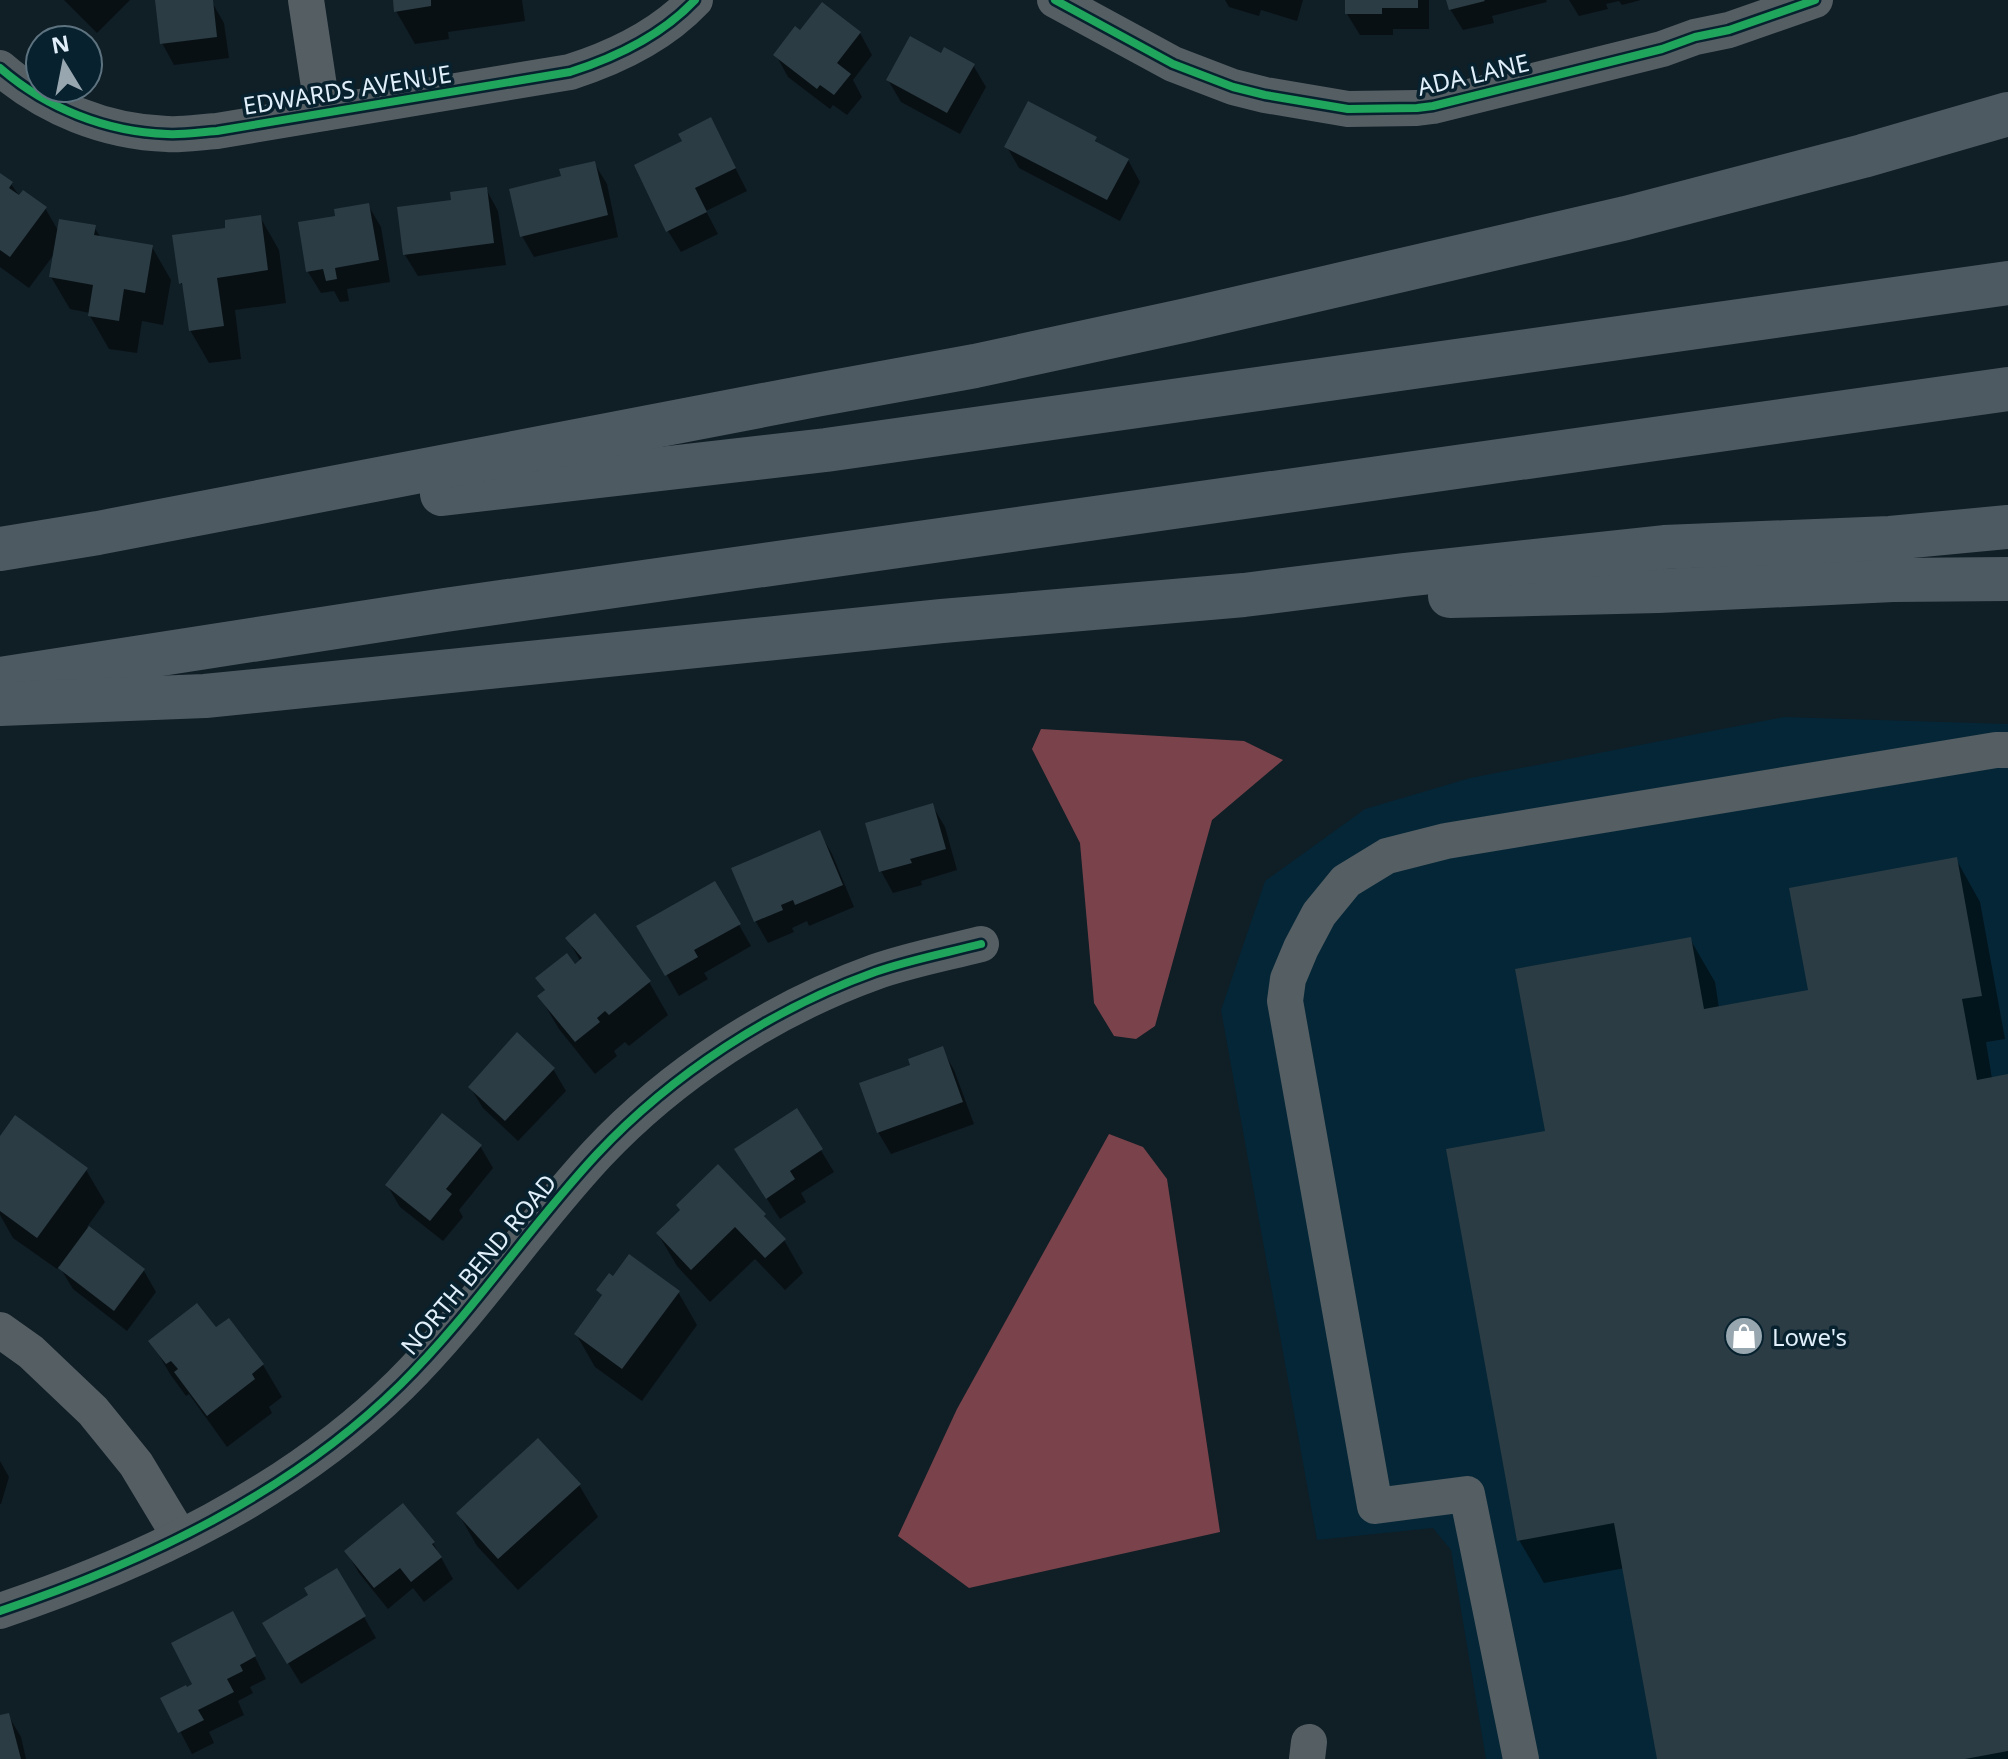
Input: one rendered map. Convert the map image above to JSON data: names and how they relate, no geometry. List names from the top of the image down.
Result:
{
  "streets": {
    "street": ["ADA LANE", "EDWARDS AVENUE", "NORTH BEND ROAD"]
  },
  "places": {
    "shop": ["Lowe's"]
  },
  "north": "top"
}
